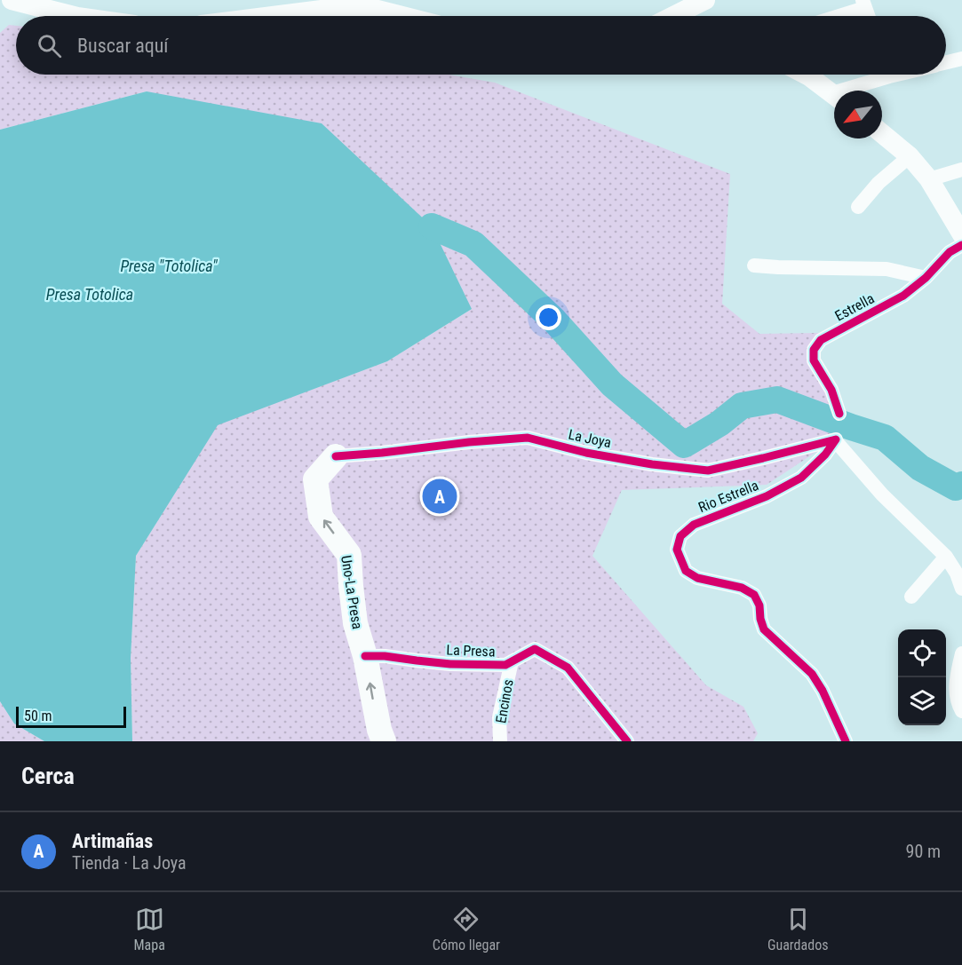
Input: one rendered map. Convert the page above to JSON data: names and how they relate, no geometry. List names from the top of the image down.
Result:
{
  "streets": {
    "highway": ["Uno-La Presa"],
    "street": [
      "Estrella",
      "La Joya",
      "Rio Estrella",
      "La Presa",
      "Encinos"
    ]
  },
  "crossings": [
    ["La Joya", "Rio Estrella"],
    ["La Joya", "Uno-La Presa"],
    ["Uno-La Presa", "La Presa"],
    ["La Presa", "Encinos"]
  ],
  "one_way": ["Uno-La Presa"],
  "water": ["Presa \"Totolica\"", "Presa Totolica"],
  "scale_bar": "50 m",
  "north": "bottom left",
  "page": {
    "search": "Buscar aquí",
    "pins": "A",
    "scale": "50 m",
    "heading": "Cerca",
    "list": [
      {
        "mark": "A",
        "name": "Artimañas",
        "note": "Tienda · La Joya",
        "value": "90 m"
      }
    ],
    "nav": ["Mapa", "Cómo llegar", "Guardados"]
  }
}
